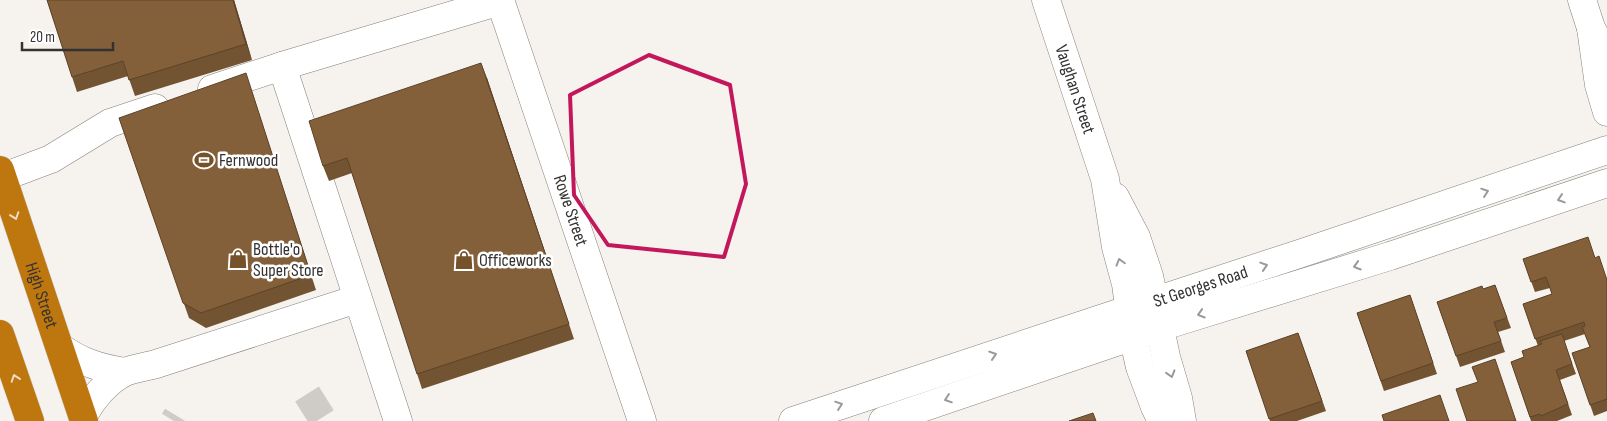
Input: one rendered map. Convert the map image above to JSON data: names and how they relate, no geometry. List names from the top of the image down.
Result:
{
  "streets": {
    "highway": ["High Street"],
    "street": ["Vaughan Street", "Rowe Street", "St Georges Road"]
  },
  "crossings": [
    ["Vaughan Street", "St Georges Road"]
  ],
  "one_way": ["High Street"],
  "places": {
    "sports": ["Fernwood"],
    "shop": ["Bottle'o Super Store", "Officeworks"]
  },
  "scale_bar": "20 m"
}
